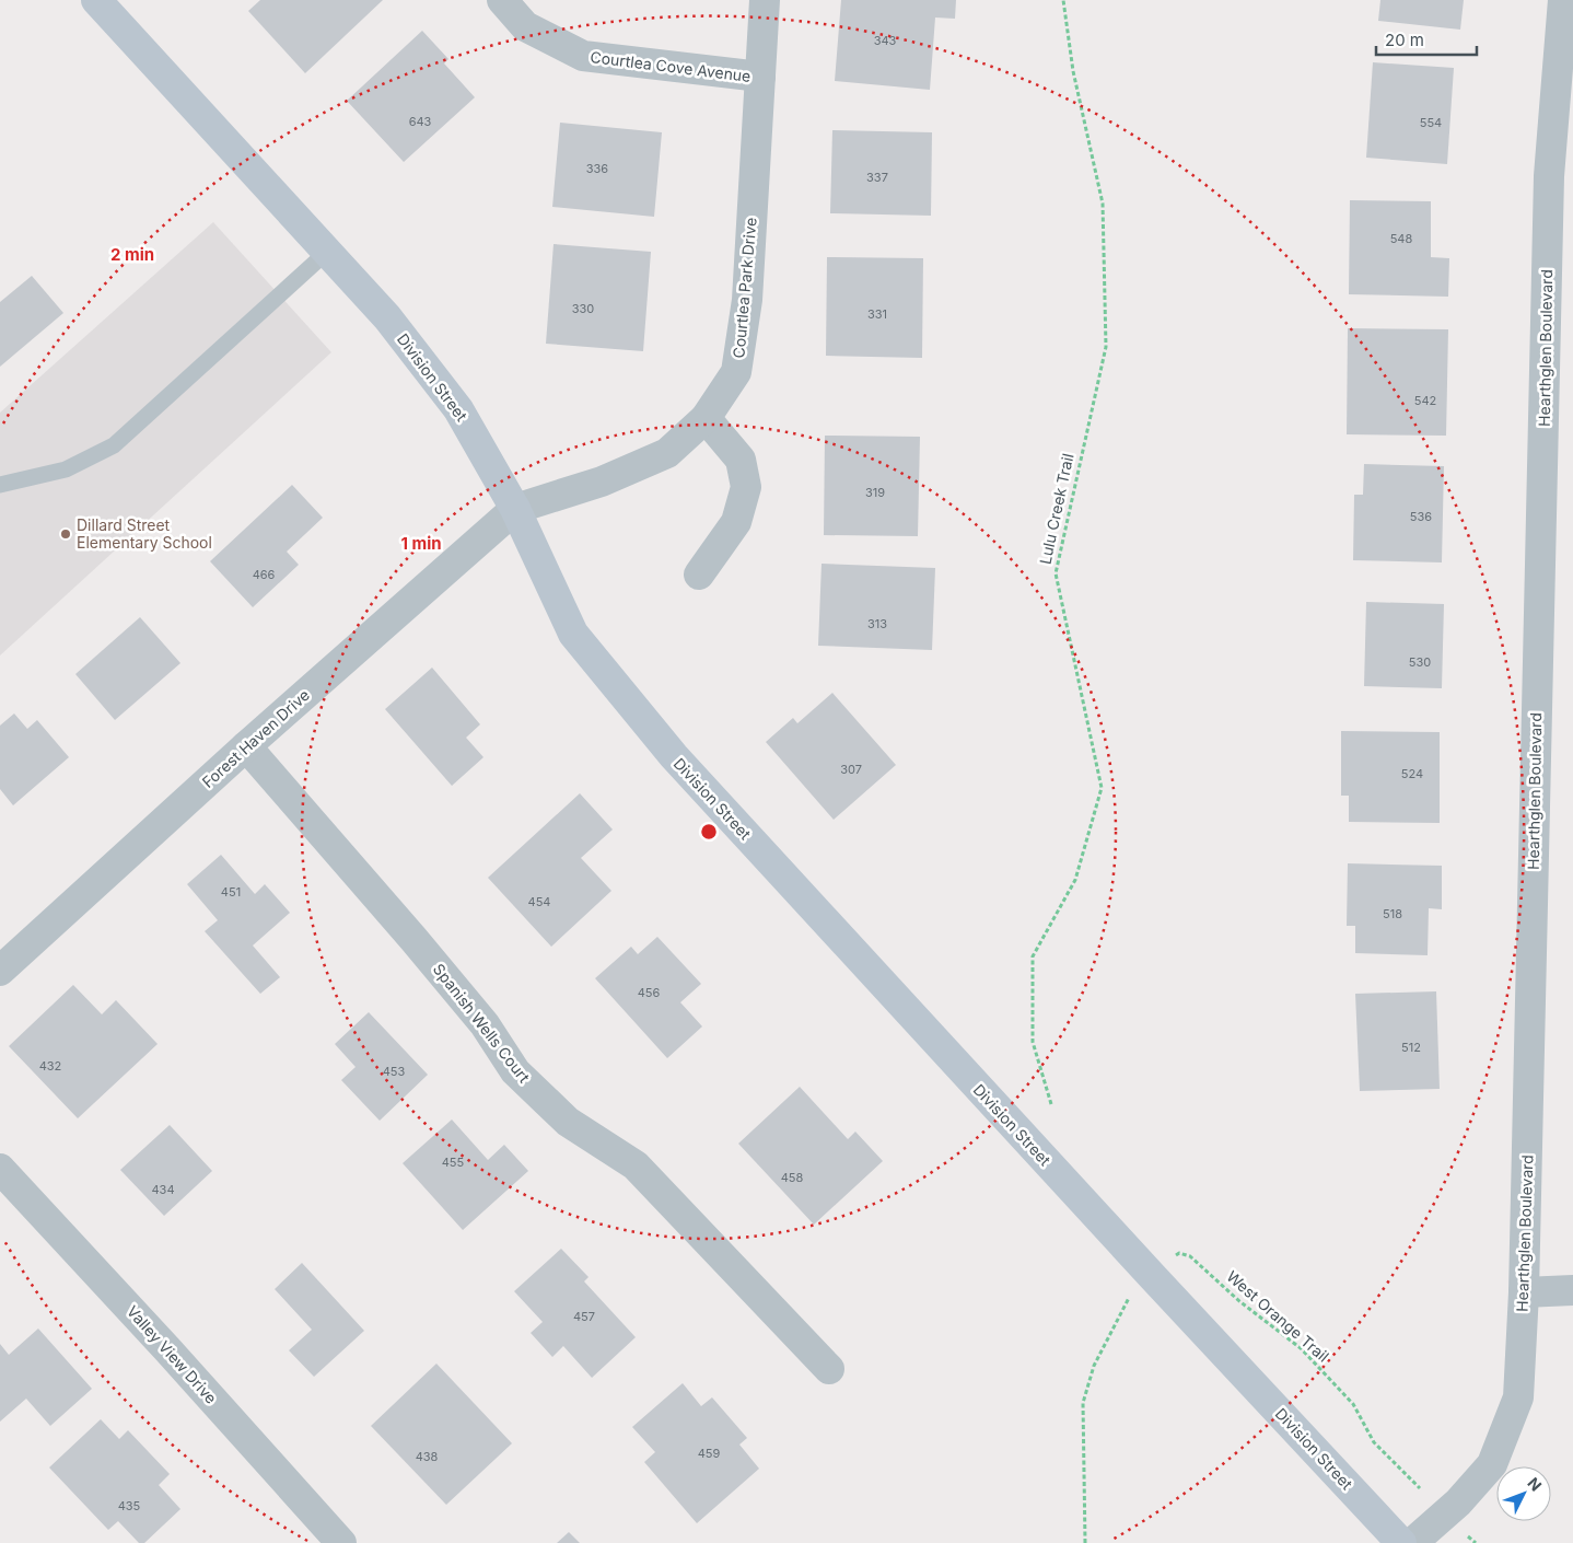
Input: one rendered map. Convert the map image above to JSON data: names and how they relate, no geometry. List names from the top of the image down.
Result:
{
  "streets": {
    "street": [
      "Courtlea Cove Avenue",
      "Courtlea Park Drive",
      "Hearthglen Boulevard",
      "Division Street",
      "Forest Haven Drive",
      "Spanish Wells Court",
      "Valley View Drive"
    ],
    "path": ["Lulu Creek Trail", "West Orange Trail"]
  },
  "crossings": [
    ["Courtlea Cove Avenue", "Courtlea Park Drive"],
    ["Courtlea Park Drive", "Division Street"],
    ["Courtlea Park Drive", "Forest Haven Drive"],
    ["Division Street", "Forest Haven Drive"],
    ["Forest Haven Drive", "Spanish Wells Court"]
  ],
  "places": ["Dillard Street Elementary School"],
  "house_numbers": [
    "343",
    "643",
    "554",
    "336",
    "337",
    "548",
    "330",
    "331",
    "542",
    "319",
    "536",
    "466",
    "313",
    "530",
    "307",
    "524",
    "451",
    "454",
    "518",
    "456",
    "512",
    "432",
    "453",
    "455",
    "458",
    "434",
    "457",
    "459",
    "438",
    "435"
  ],
  "scale_bar": "20 m",
  "north": "top right",
  "rings": ["2 min", "1 min"]
}
